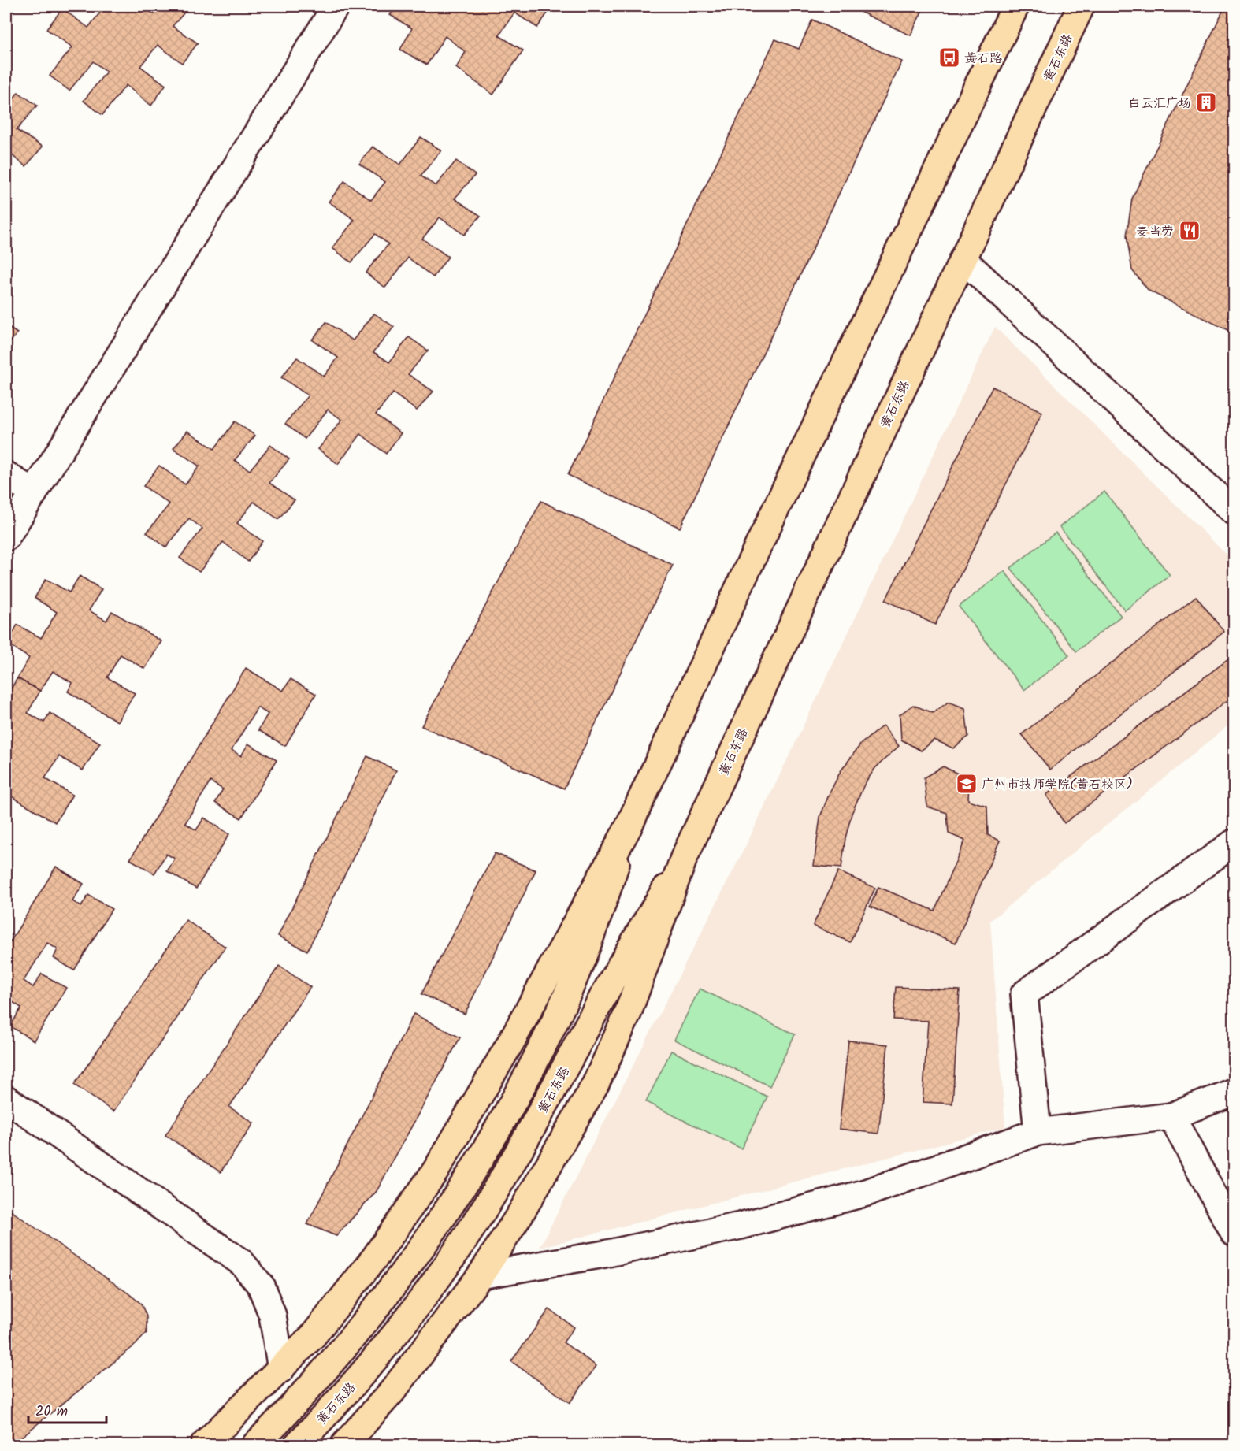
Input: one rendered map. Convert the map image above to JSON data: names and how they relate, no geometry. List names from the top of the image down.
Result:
{
  "streets": {
    "main road": ["黄石东路"]
  },
  "places": {
    "bus stop": ["黄石路"],
    "building": ["白云汇广场"],
    "restaurant": ["麦当劳"],
    "school or university": ["广州市技师学院(黄石校区)"]
  },
  "scale_bar": "20 m"
}
